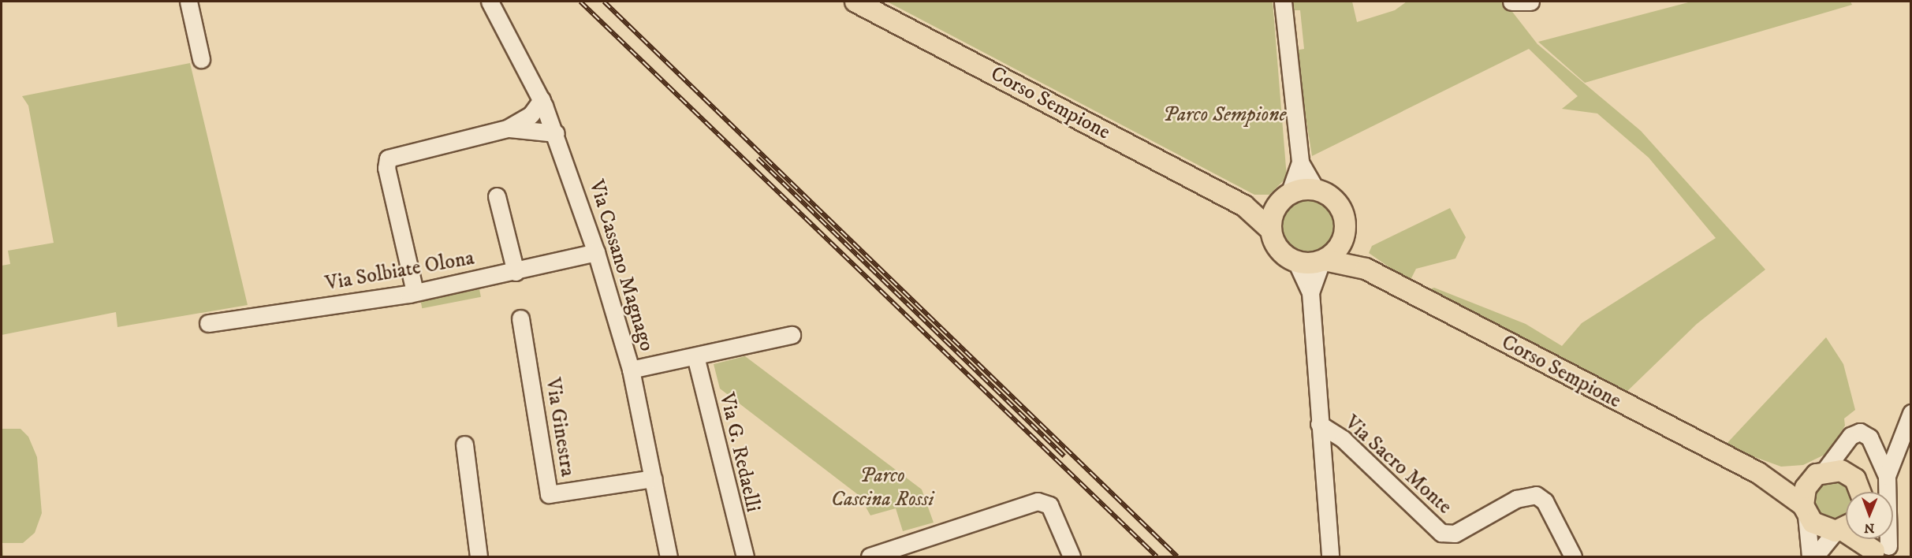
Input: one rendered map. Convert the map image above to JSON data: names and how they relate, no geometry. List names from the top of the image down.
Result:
{
  "streets": {
    "main road": ["Corso Sempione"],
    "street": [
      "Via Cassano Magnago",
      "Via Solbiate Olona",
      "Via Ginestra",
      "Via G. Redaelli",
      "Via Sacro Monte"
    ]
  },
  "crossings": [
    ["Corso Sempione", "Via Sacro Monte"],
    ["Via Cassano Magnago", "Via Solbiate Olona"],
    ["Via Cassano Magnago", "Via Ginestra"]
  ],
  "parks": ["Parco Sempione", "Parco Cascina Rossi"],
  "north": "bottom"
}
